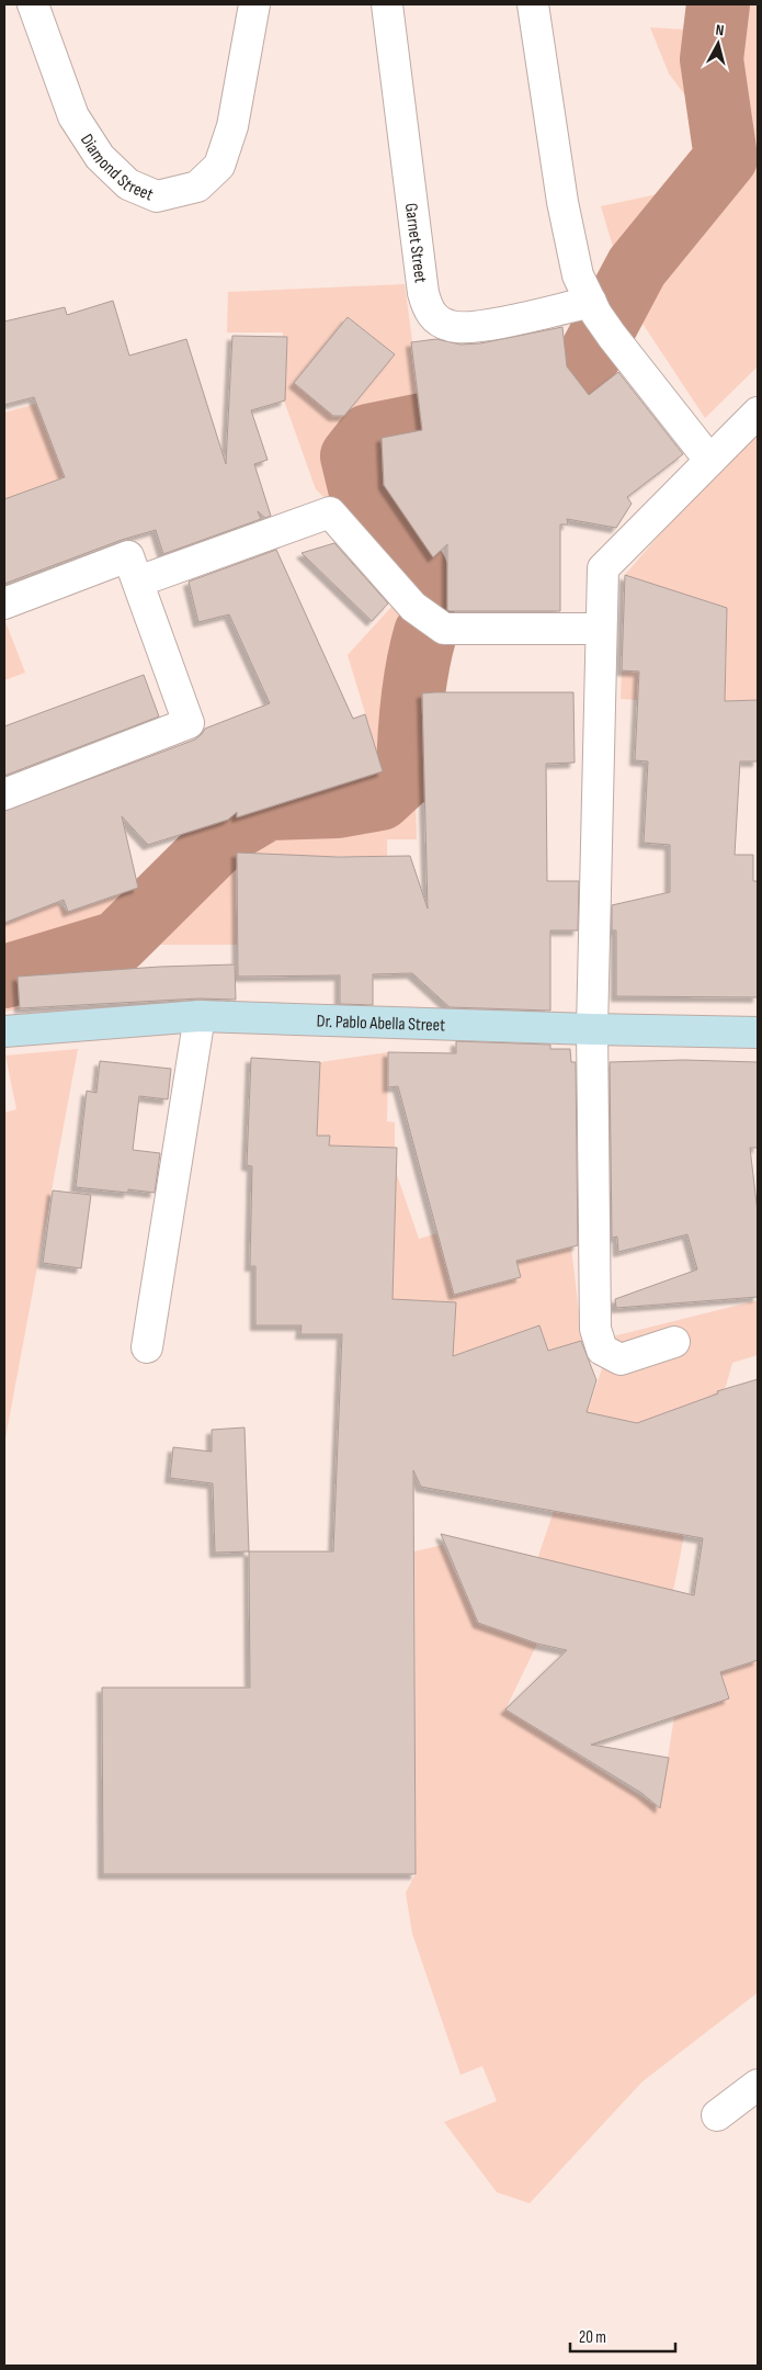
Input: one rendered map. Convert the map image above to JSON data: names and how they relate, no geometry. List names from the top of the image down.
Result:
{
  "streets": {
    "street": ["Diamond Street", "Garnet Street", "Dr. Pablo Abella Street"]
  },
  "scale_bar": "20 m",
  "north": "top"
}
